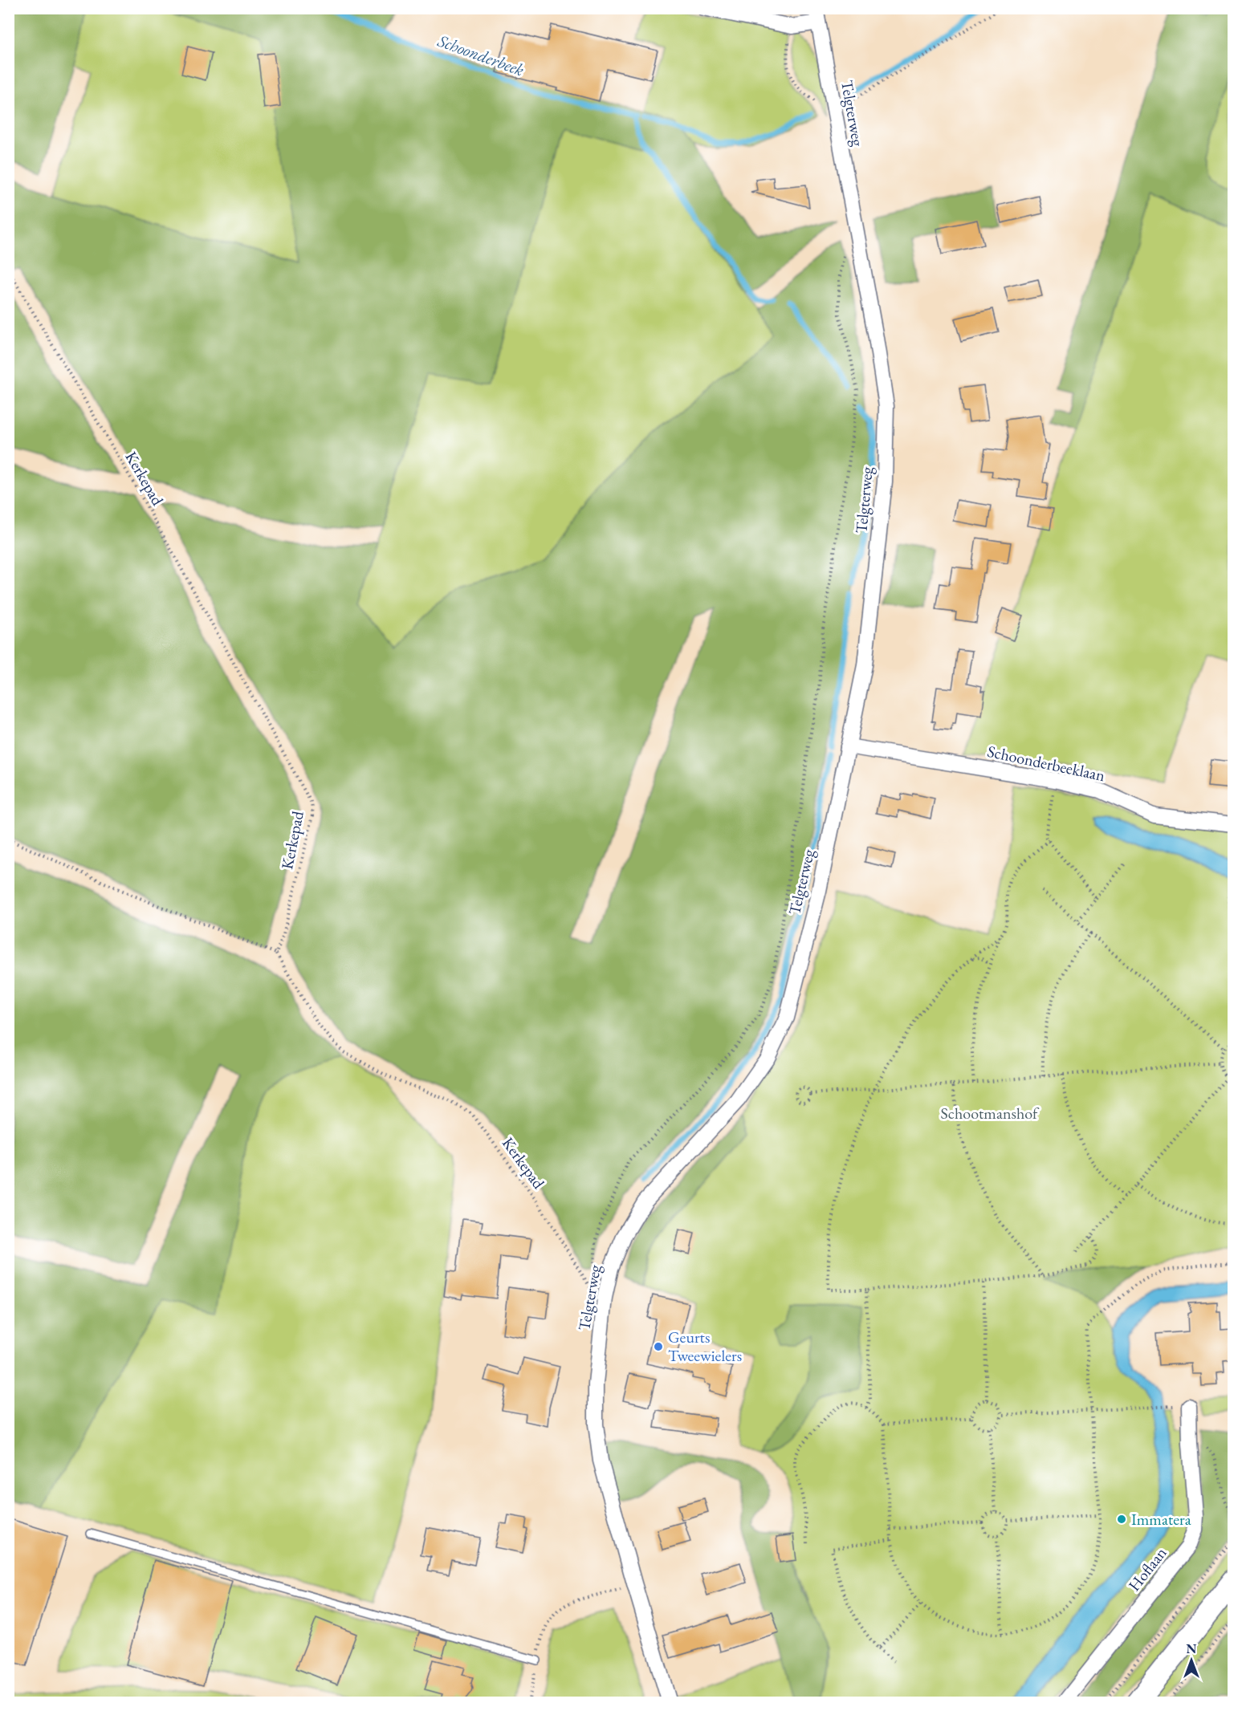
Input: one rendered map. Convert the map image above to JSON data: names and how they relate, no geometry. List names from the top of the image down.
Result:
{
  "streets": {
    "street": ["Telgterweg", "Schoonderbeeklaan", "Hoflaan"],
    "path": ["Kerkepad"]
  },
  "crossings": [
    ["Telgterweg", "Schoonderbeeklaan"]
  ],
  "water": ["Schoonderbeek"],
  "parks": ["Schootmanshof"],
  "places": ["Geurts Tweewielers", "Immatera"],
  "north": "top"
}
